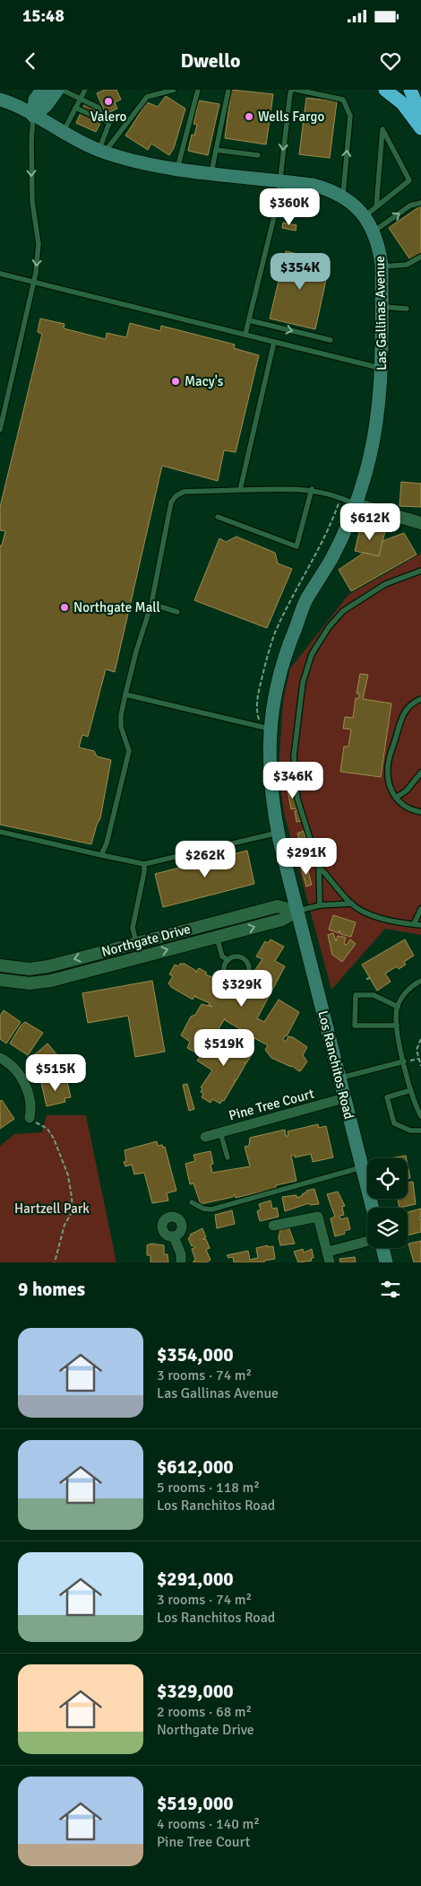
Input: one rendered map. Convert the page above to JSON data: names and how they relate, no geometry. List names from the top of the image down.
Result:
{
  "streets": {
    "main road": ["Las Gallinas Avenue", "Los Ranchitos Road"],
    "street": ["Northgate Drive", "Pine Tree Court"]
  },
  "crossings": [
    ["Las Gallinas Avenue", "Los Ranchitos Road"],
    ["Northgate Drive", "Los Ranchitos Road"],
    ["Los Ranchitos Road", "Pine Tree Court"]
  ],
  "parks": ["Hartzell Park"],
  "places": [
    "Valero",
    "Wells Fargo",
    "Macy's",
    "Northgate Mall"
  ],
  "page": {
    "status": "15:48",
    "header": "Dwello",
    "price": [
      "$360K",
      "$354K",
      "$612K",
      "$346K",
      "$291K",
      "$262K",
      "$329K",
      "$519K",
      "$515K"
    ],
    "heading": "9 homes",
    "list": [
      {
        "name": "$354,000",
        "note": "3 rooms · 74 m² · Las Gallinas Avenue"
      },
      {
        "name": "$612,000",
        "note": "5 rooms · 118 m² · Los Ranchitos Road"
      },
      {
        "name": "$291,000",
        "note": "3 rooms · 74 m² · Los Ranchitos Road"
      },
      {
        "name": "$329,000",
        "note": "2 rooms · 68 m² · Northgate Drive"
      },
      {
        "name": "$519,000",
        "note": "4 rooms · 140 m² · Pine Tree Court"
      }
    ]
  }
}
